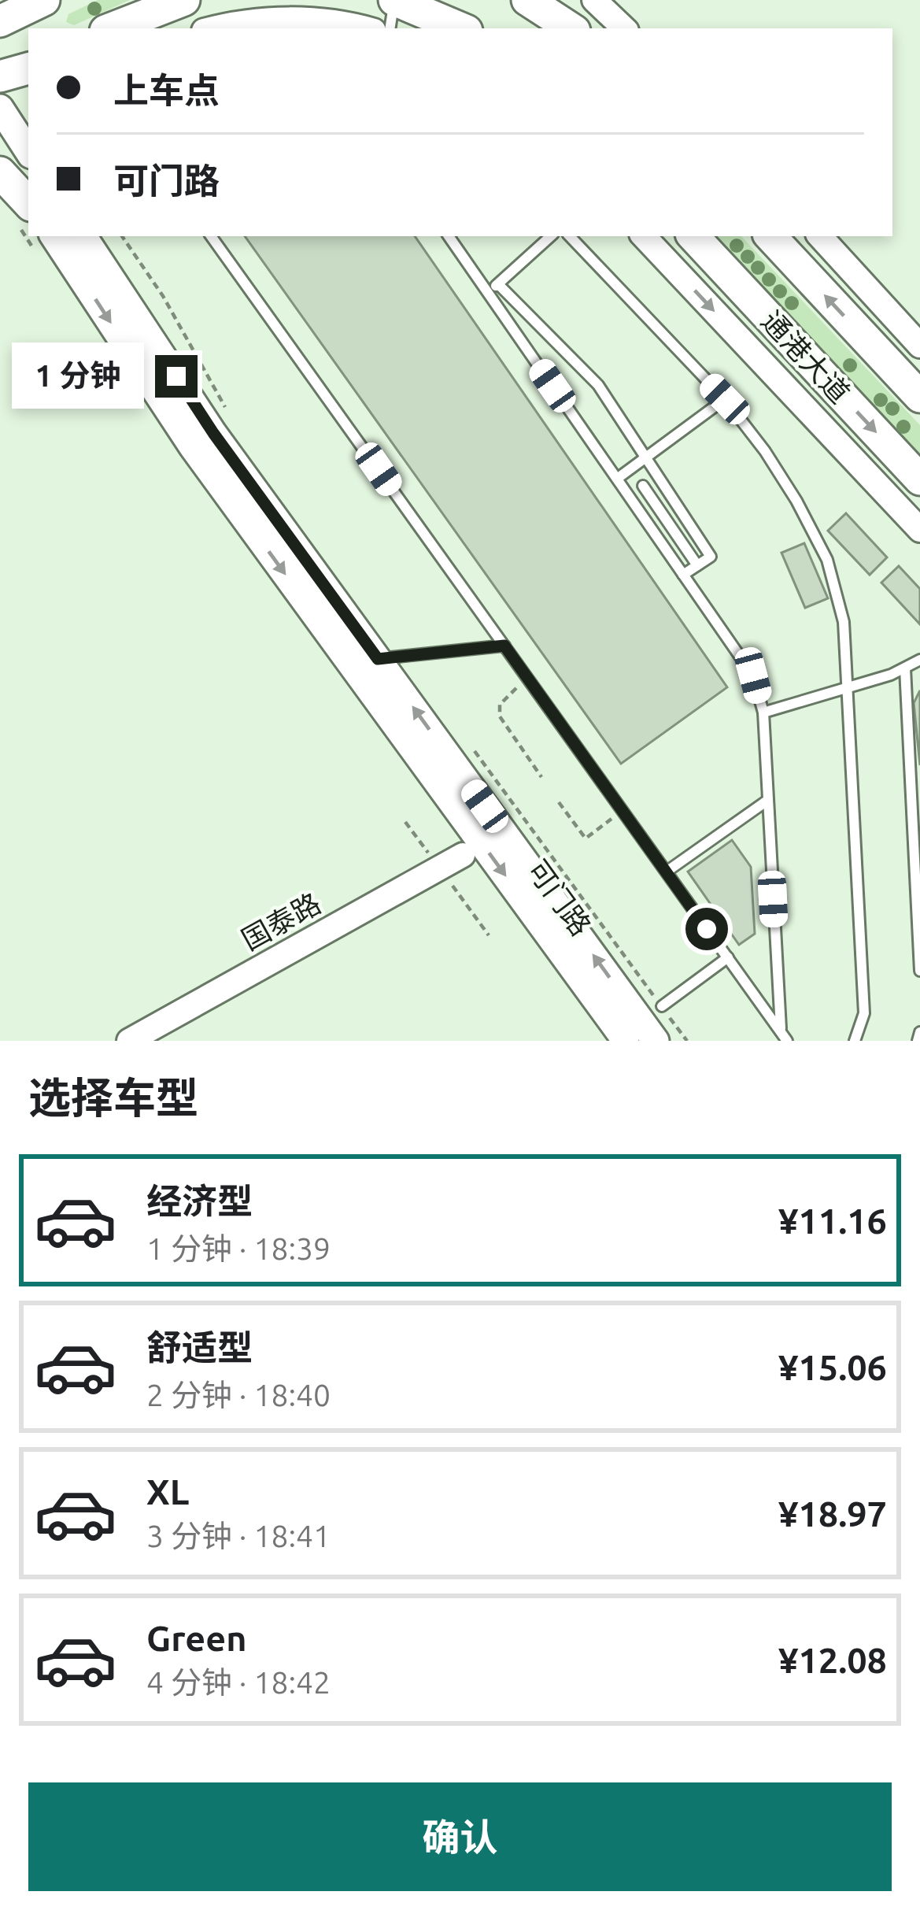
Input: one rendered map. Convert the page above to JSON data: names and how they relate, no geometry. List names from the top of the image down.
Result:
{
  "streets": {
    "main road": ["通港大道", "可门路"],
    "street": ["国泰路"]
  },
  "page": {
    "banner": ["上车点", "可门路"],
    "bubble": "1 分钟",
    "heading": "选择车型",
    "list": [
      {
        "name": "经济型",
        "note": "1 分钟 · 18:39",
        "value": "¥11.16"
      },
      {
        "name": "舒适型",
        "note": "2 分钟 · 18:40",
        "value": "¥15.06"
      },
      {
        "name": "XL",
        "note": "3 分钟 · 18:41",
        "value": "¥18.97"
      },
      {
        "name": "Green",
        "note": "4 分钟 · 18:42",
        "value": "¥12.08"
      }
    ],
    "buttons": "确认"
  }
}
